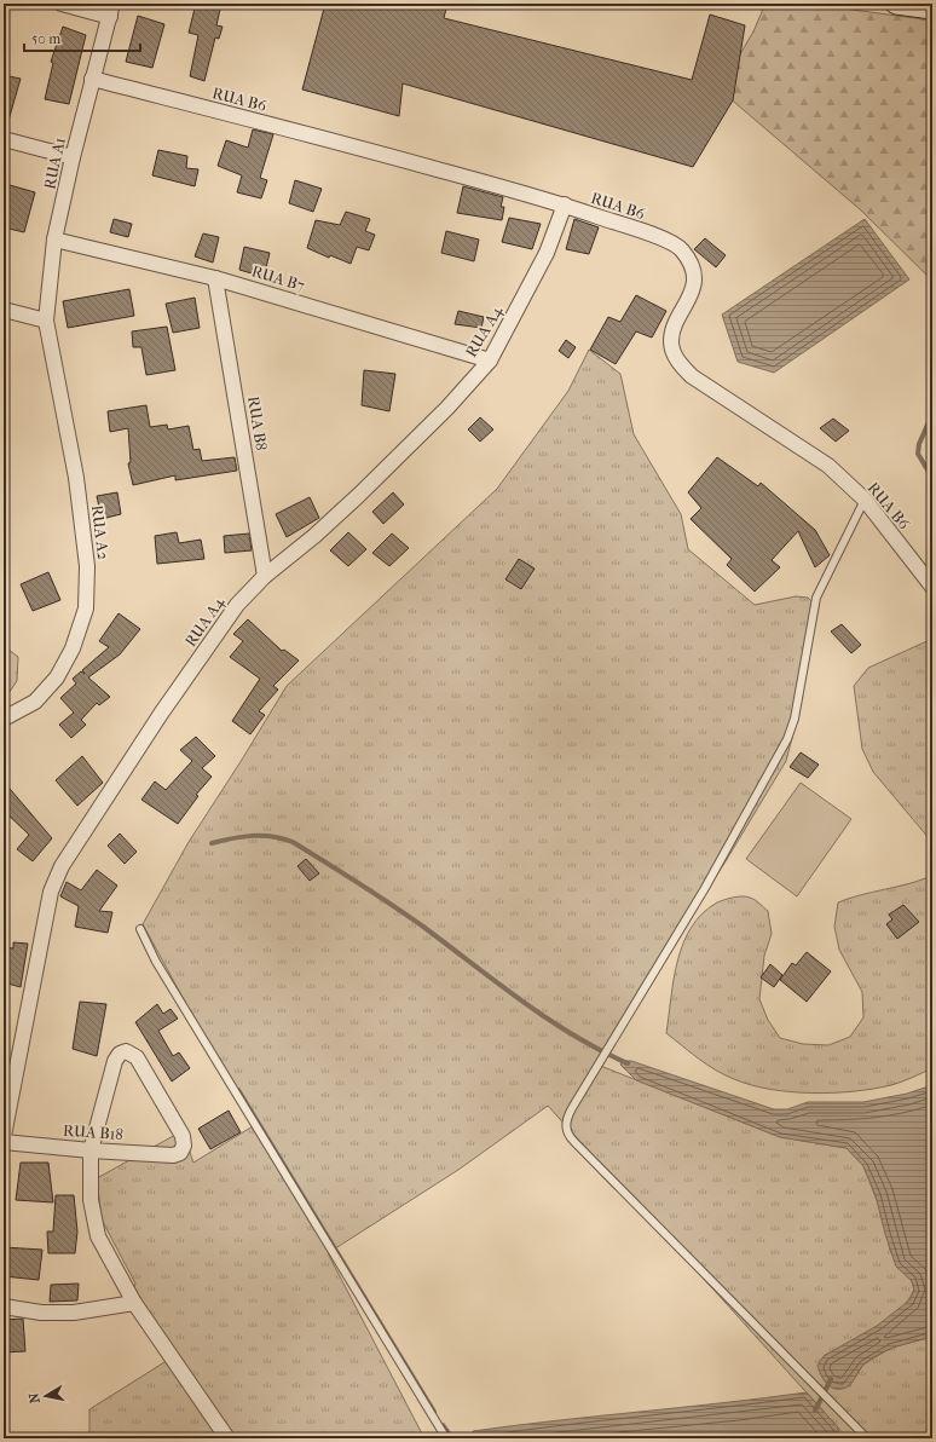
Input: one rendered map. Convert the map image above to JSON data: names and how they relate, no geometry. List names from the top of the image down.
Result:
{
  "streets": {
    "street": [
      "RUA B6",
      "RUA A1",
      "RUA B7",
      "RUA A4",
      "RUA B8",
      "RUA A2",
      "RUA B18"
    ]
  },
  "crossings": [
    ["RUA B6", "RUA A1"],
    ["RUA B6", "RUA A4"],
    ["RUA A1", "RUA B7"],
    ["RUA A1", "RUA A2"],
    ["RUA B7", "RUA A4"],
    ["RUA B7", "RUA B8"],
    ["RUA A4", "RUA B8"]
  ],
  "scale_bar": "50 m",
  "north": "left"
}
